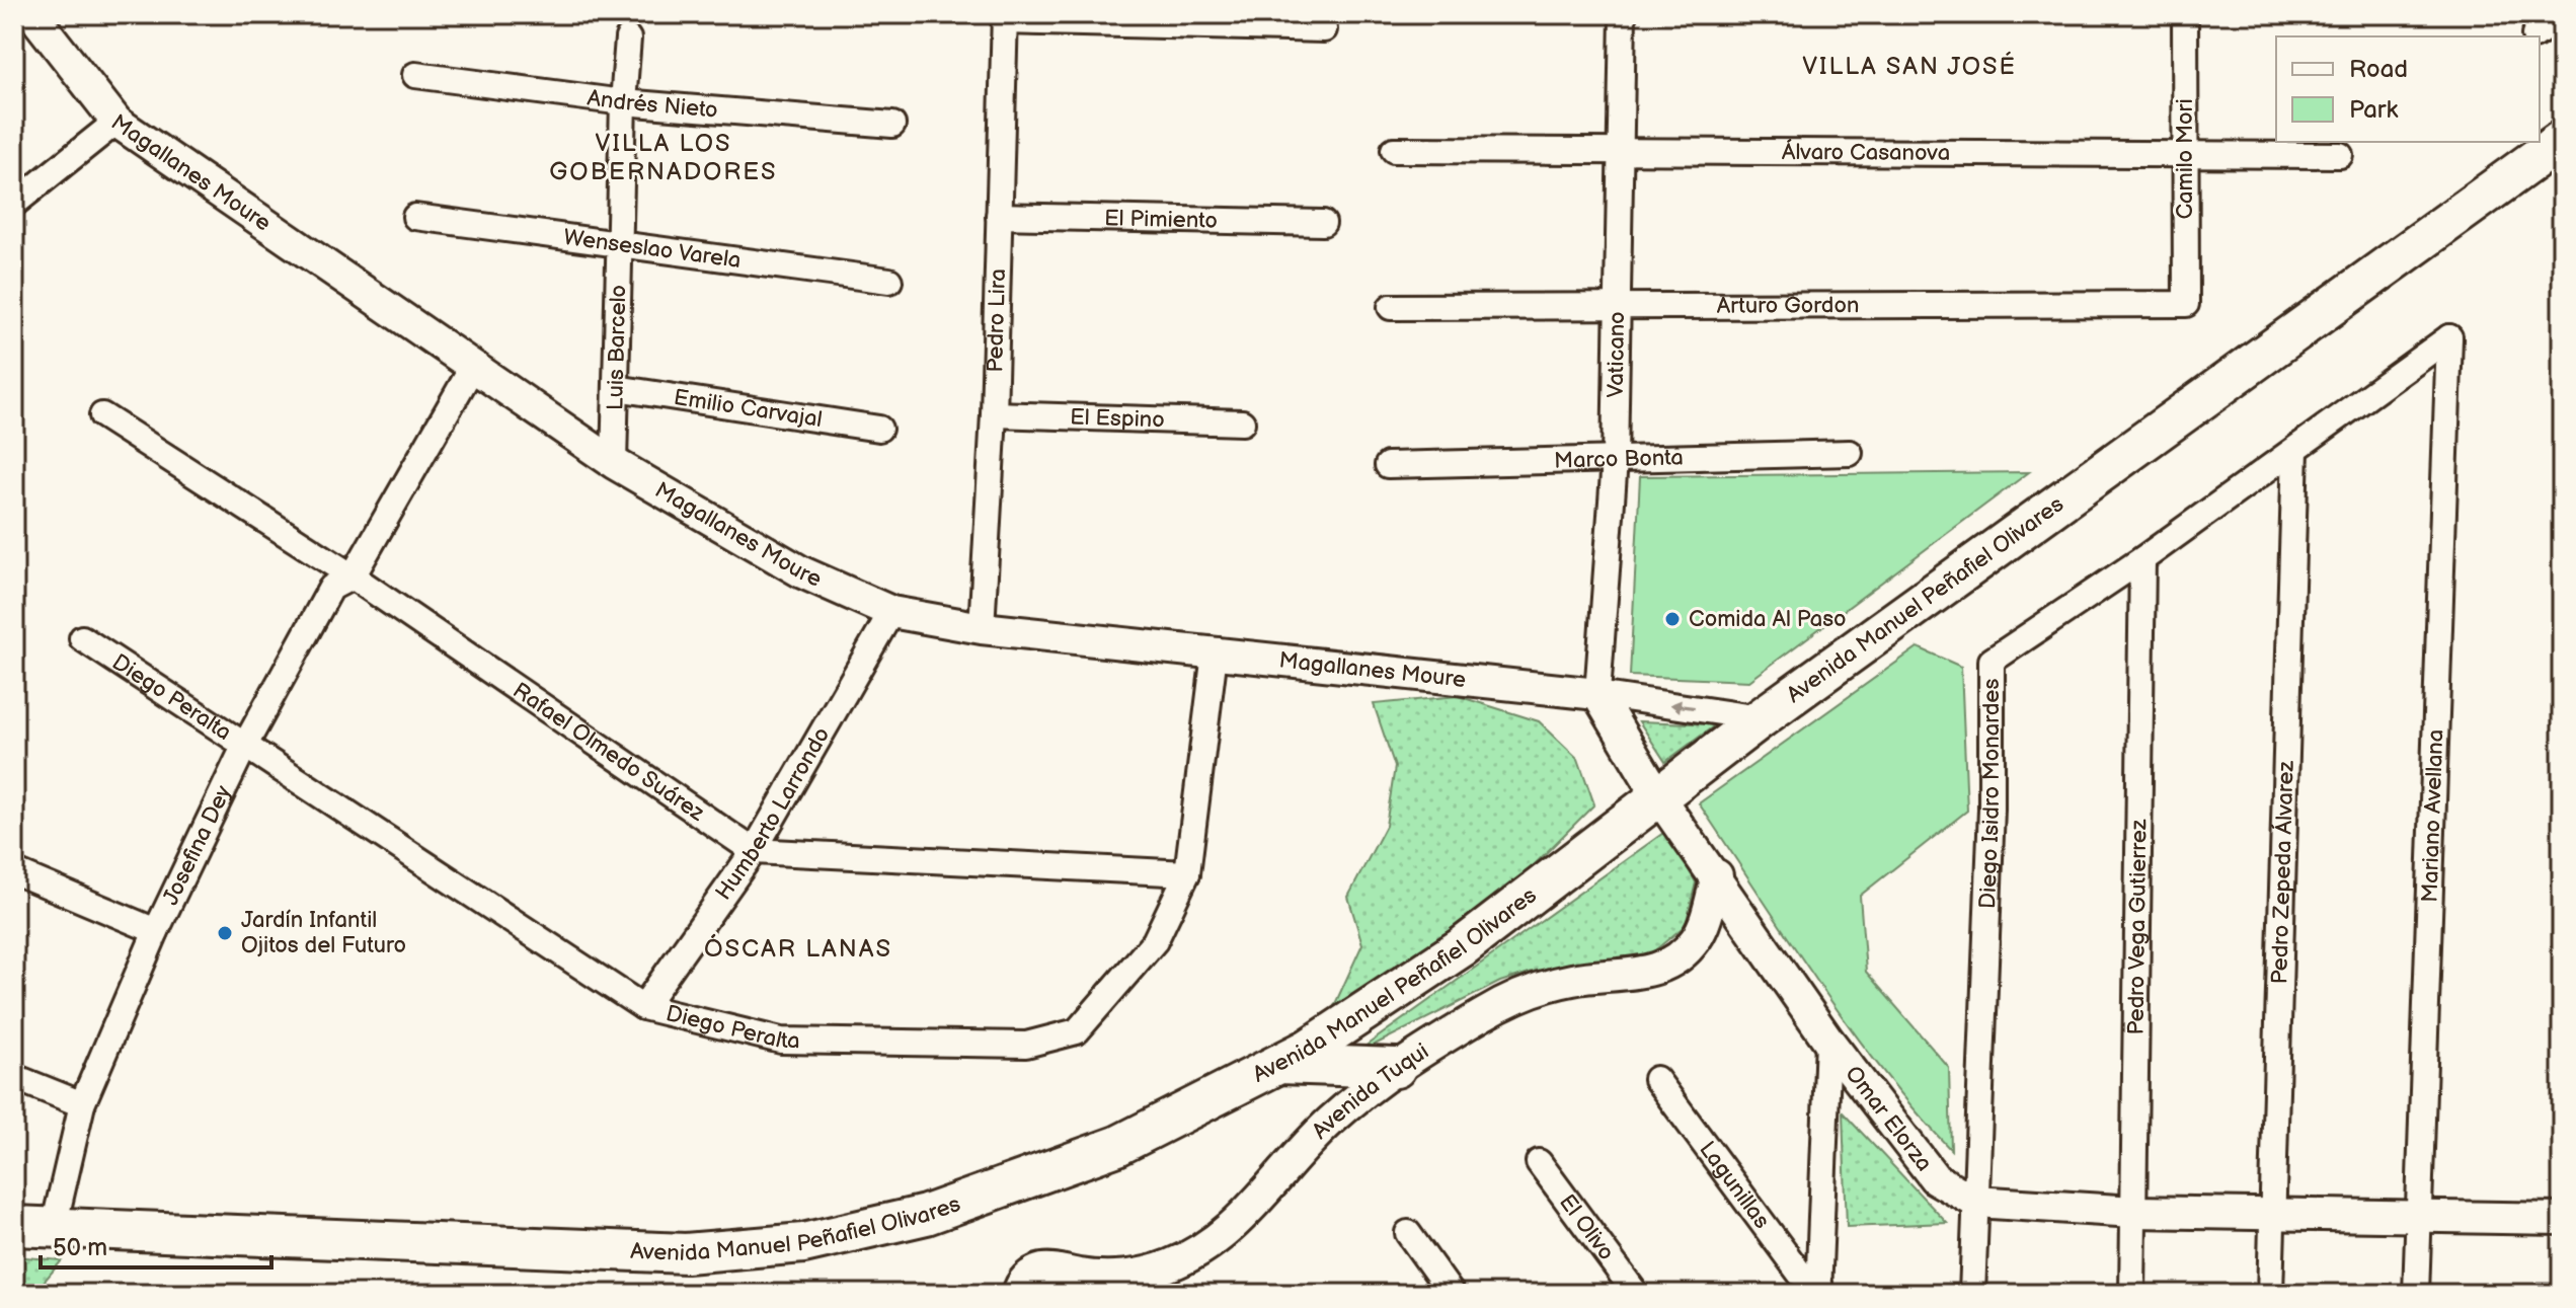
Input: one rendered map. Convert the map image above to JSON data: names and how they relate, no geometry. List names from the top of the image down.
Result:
{
  "streets": {
    "main road": ["Avenida Manuel Peñafiel Olivares"],
    "street": [
      "Andrés Nieto",
      "Álvaro Casanova",
      "Camilo Mori",
      "Magallanes Moure",
      "El Pimiento",
      "Wenseslao Varela",
      "Arturo Gordon",
      "Pedro Lira",
      "Luis Barcelo",
      "Vaticano",
      "Emilio Carvajal",
      "El Espino",
      "Marco Bonta",
      "Diego Peralta",
      "Rafael Olmedo Suárez",
      "Diego Isidro Monardes",
      "Humberto Larrondo",
      "Mariano Avellana",
      "Josefina Dey",
      "Pedro Zepeda Álvarez",
      "Pedro Vega Gutierrez",
      "Avenida Tuqui",
      "Omar Elorza",
      "Lagunillas",
      "El Olivo"
    ]
  },
  "crossings": [
    ["Andrés Nieto", "Luis Barcelo"],
    ["Álvaro Casanova", "Camilo Mori"],
    ["Álvaro Casanova", "Vaticano"],
    ["Camilo Mori", "Arturo Gordon"],
    ["Magallanes Moure", "Pedro Lira"],
    ["Magallanes Moure", "Luis Barcelo"],
    ["Magallanes Moure", "Vaticano"],
    ["Magallanes Moure", "Diego Peralta"],
    ["Magallanes Moure", "Humberto Larrondo"],
    ["Magallanes Moure", "Josefina Dey"],
    ["Magallanes Moure", "Omar Elorza"],
    ["El Pimiento", "Pedro Lira"],
    ["Wenseslao Varela", "Luis Barcelo"],
    ["Arturo Gordon", "Vaticano"],
    ["Pedro Lira", "El Espino"],
    ["Luis Barcelo", "Emilio Carvajal"],
    ["Vaticano", "Marco Bonta"],
    ["Vaticano", "Omar Elorza"],
    ["Avenida Manuel Peñafiel Olivares", "Josefina Dey"],
    ["Avenida Manuel Peñafiel Olivares", "Omar Elorza"],
    ["Diego Peralta", "Humberto Larrondo"],
    ["Diego Peralta", "Josefina Dey"],
    ["Rafael Olmedo Suárez", "Humberto Larrondo"],
    ["Rafael Olmedo Suárez", "Josefina Dey"],
    ["Diego Isidro Monardes", "Mariano Avellana"],
    ["Diego Isidro Monardes", "Pedro Zepeda Álvarez"],
    ["Diego Isidro Monardes", "Pedro Vega Gutierrez"],
    ["Diego Isidro Monardes", "Omar Elorza"],
    ["Mariano Avellana", "Omar Elorza"],
    ["Pedro Zepeda Álvarez", "Omar Elorza"],
    ["Pedro Vega Gutierrez", "Omar Elorza"],
    ["Avenida Tuqui", "Omar Elorza"]
  ],
  "districts": ["VILLA SAN JOSÉ", "VILLA LOS GOBERNADORES", "ÓSCAR LANAS"],
  "places": ["Comida Al Paso", "Jardín Infantil Ojitos del Futuro"],
  "legend": ["Road", "Park"],
  "scale_bar": "50 m"
}
